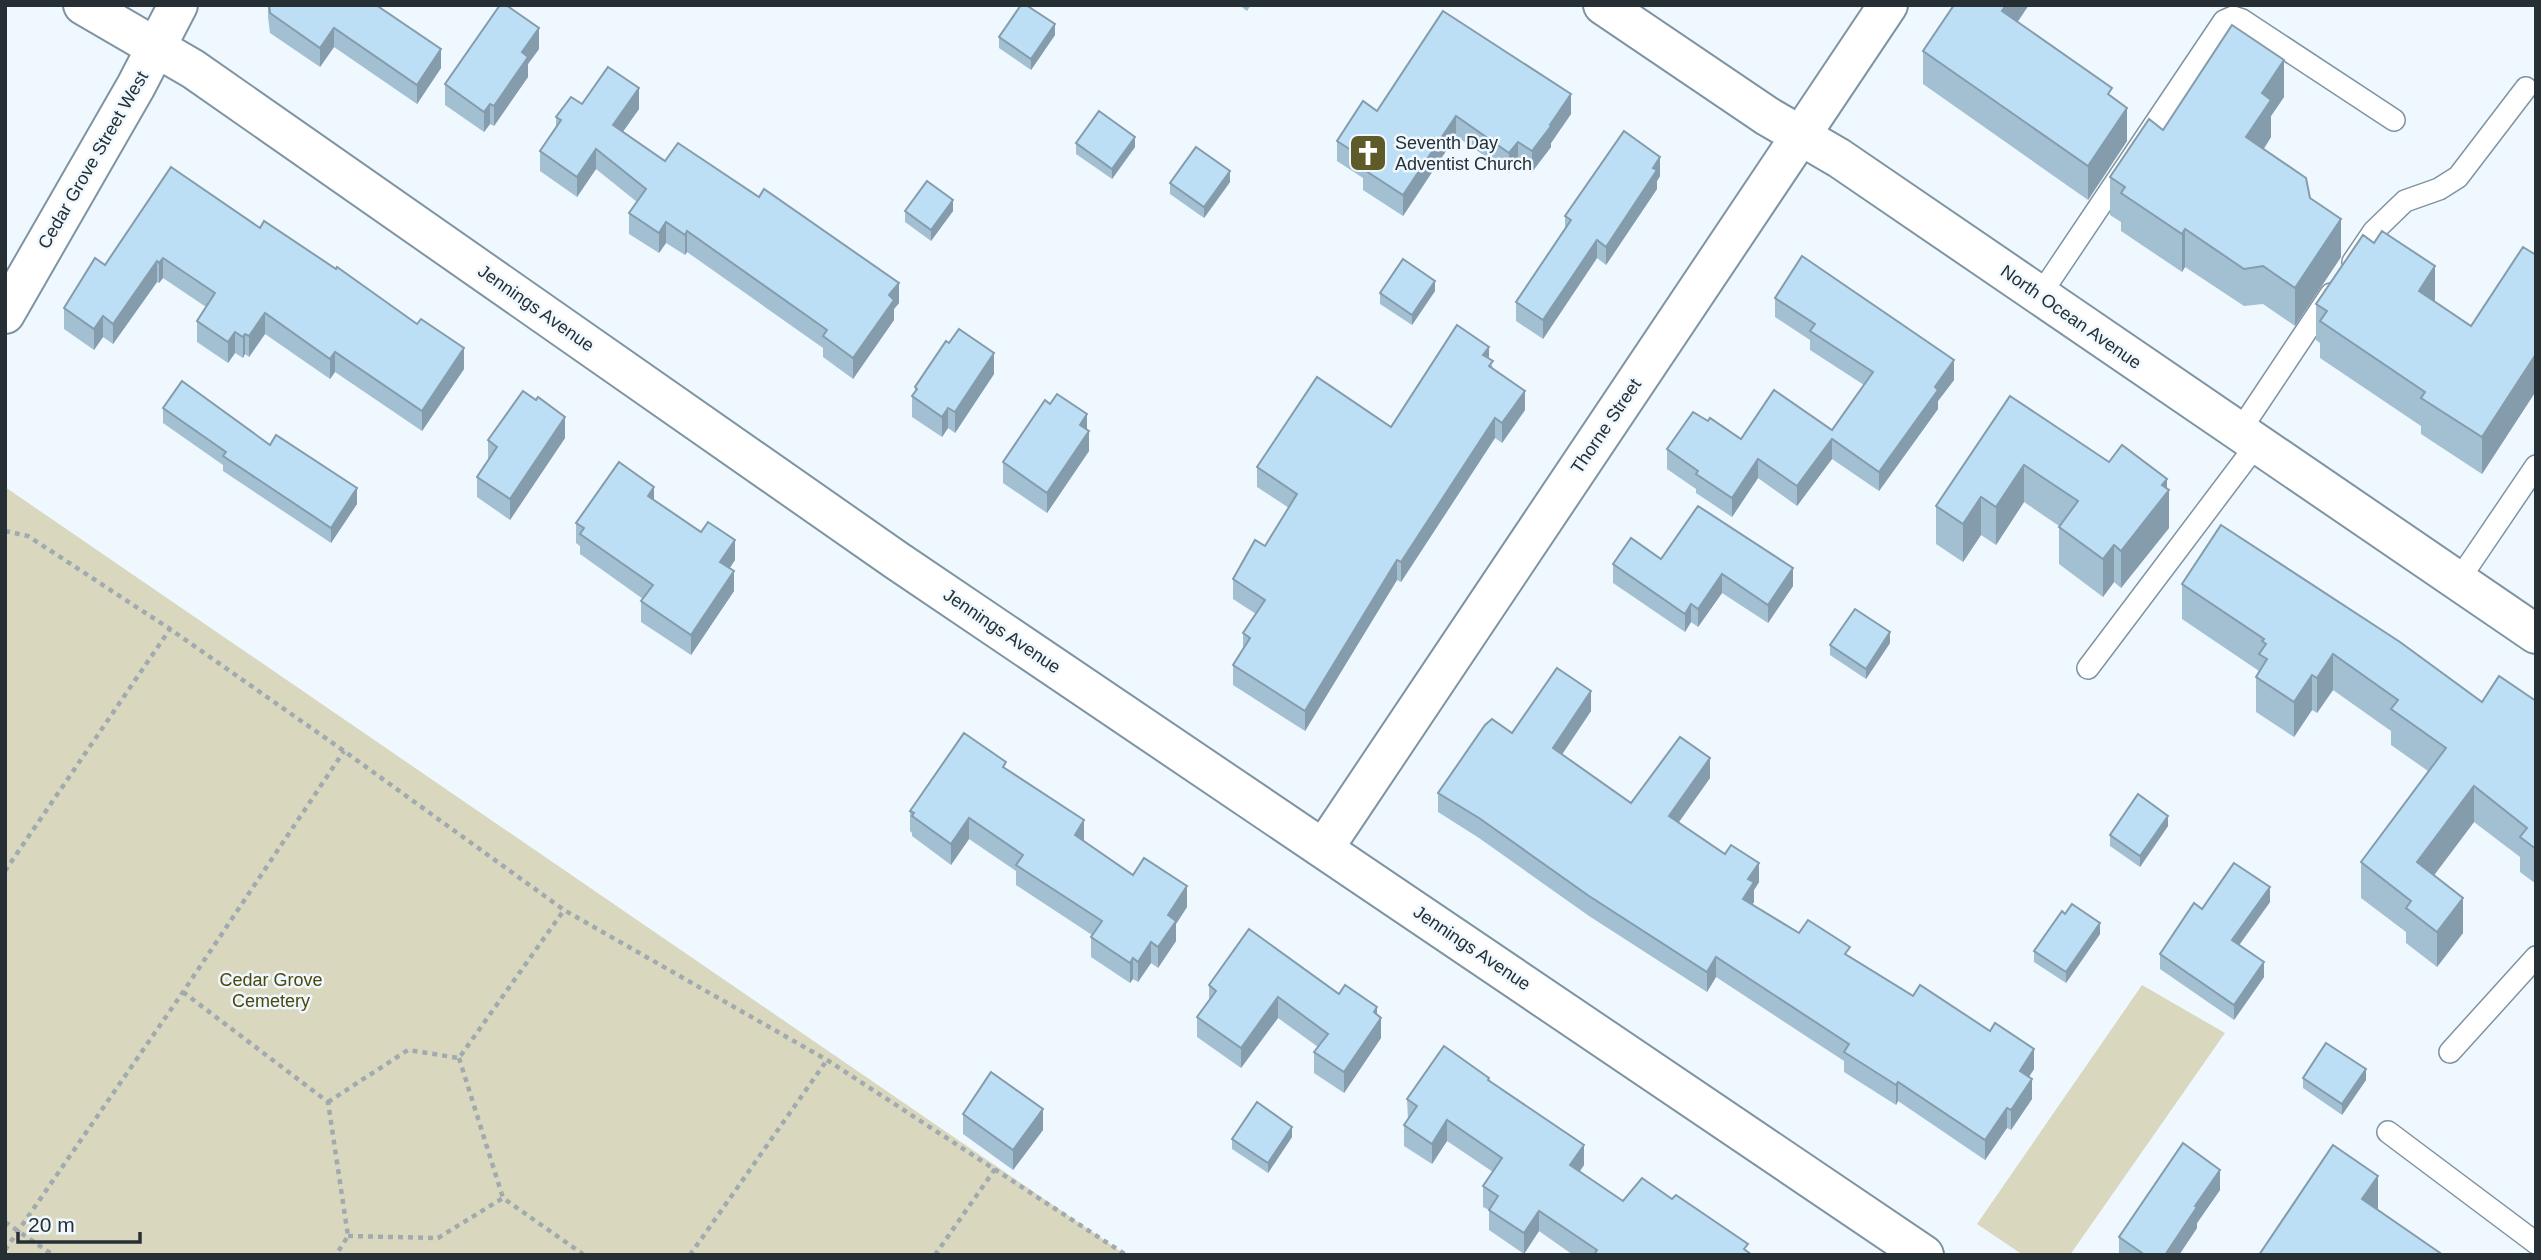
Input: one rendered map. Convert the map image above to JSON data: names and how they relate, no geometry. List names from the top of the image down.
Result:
{
  "streets": {
    "street": [
      "Cedar Grove Street West",
      "Jennings Avenue",
      "North Ocean Avenue",
      "Thorne Street"
    ]
  },
  "crossings": [
    ["Cedar Grove Street West", "Jennings Avenue"],
    ["Jennings Avenue", "Thorne Street"],
    ["North Ocean Avenue", "Thorne Street"]
  ],
  "parks": ["Cedar Grove Cemetery"],
  "places": {
    "church": ["Seventh Day Adventist Church"]
  },
  "scale_bar": "20 m"
}
